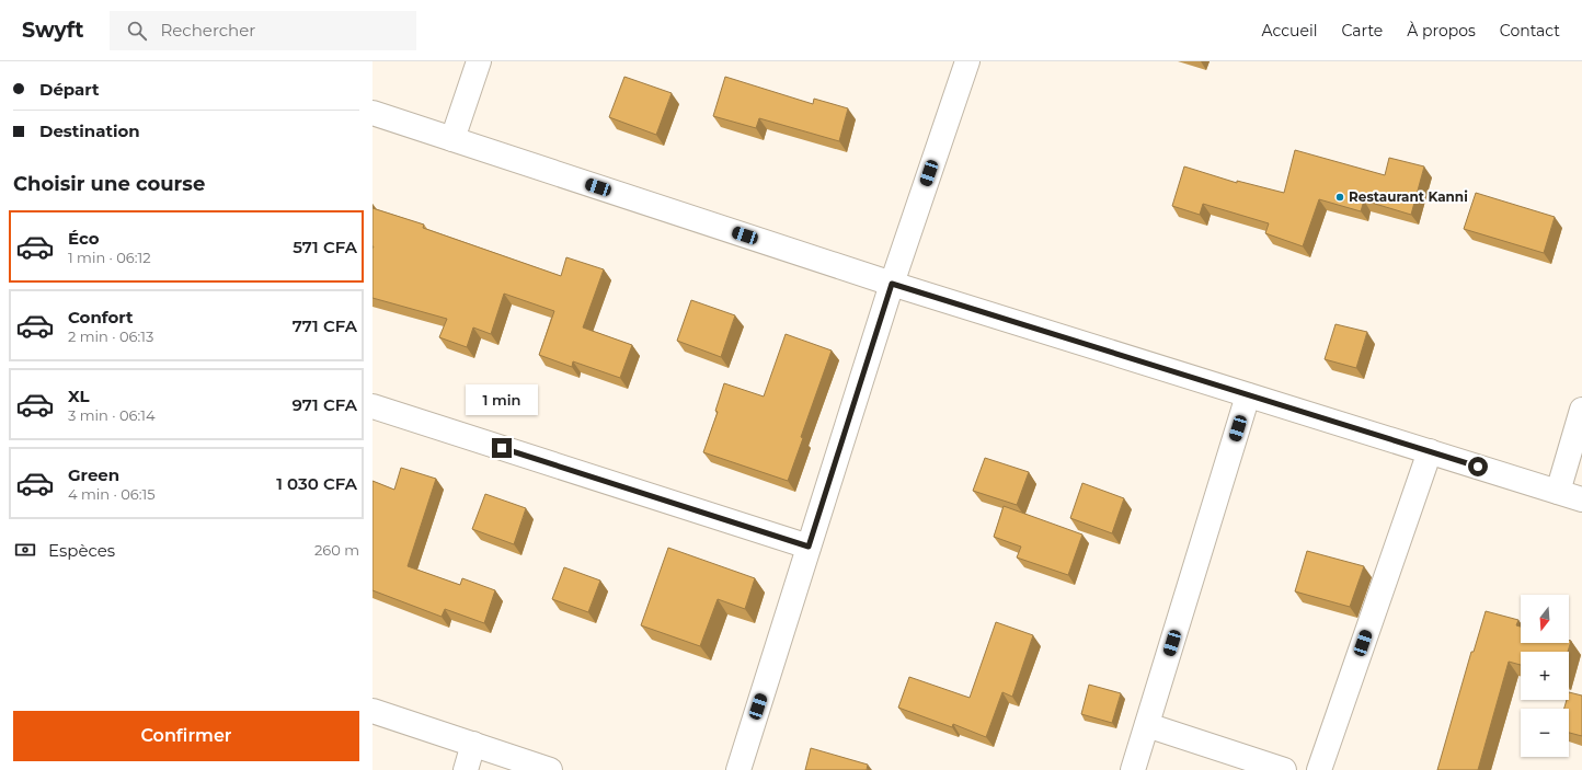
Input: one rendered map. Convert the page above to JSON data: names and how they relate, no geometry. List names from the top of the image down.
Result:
{
  "places": ["Restaurant Kanni"],
  "north": "bottom",
  "page": {
    "header": "Swyft",
    "search": "Rechercher",
    "nav": [
      "Accueil",
      "Carte",
      "À propos",
      "Contact"
    ],
    "banner": ["Départ", "Destination"],
    "heading": "Choisir une course",
    "list": [
      {
        "name": "Éco",
        "note": "1 min · 06:12",
        "value": "571 CFA"
      },
      {
        "name": "Confort",
        "note": "2 min · 06:13",
        "value": "771 CFA"
      },
      {
        "name": "XL",
        "note": "3 min · 06:14",
        "value": "971 CFA"
      },
      {
        "name": "Green",
        "note": "4 min · 06:15",
        "value": "1 030 CFA"
      }
    ],
    "bubble": "1 min",
    "pay": ["Espèces", "260 m"],
    "map_buttons": ["+", "−"],
    "buttons": "Confirmer"
  }
}
